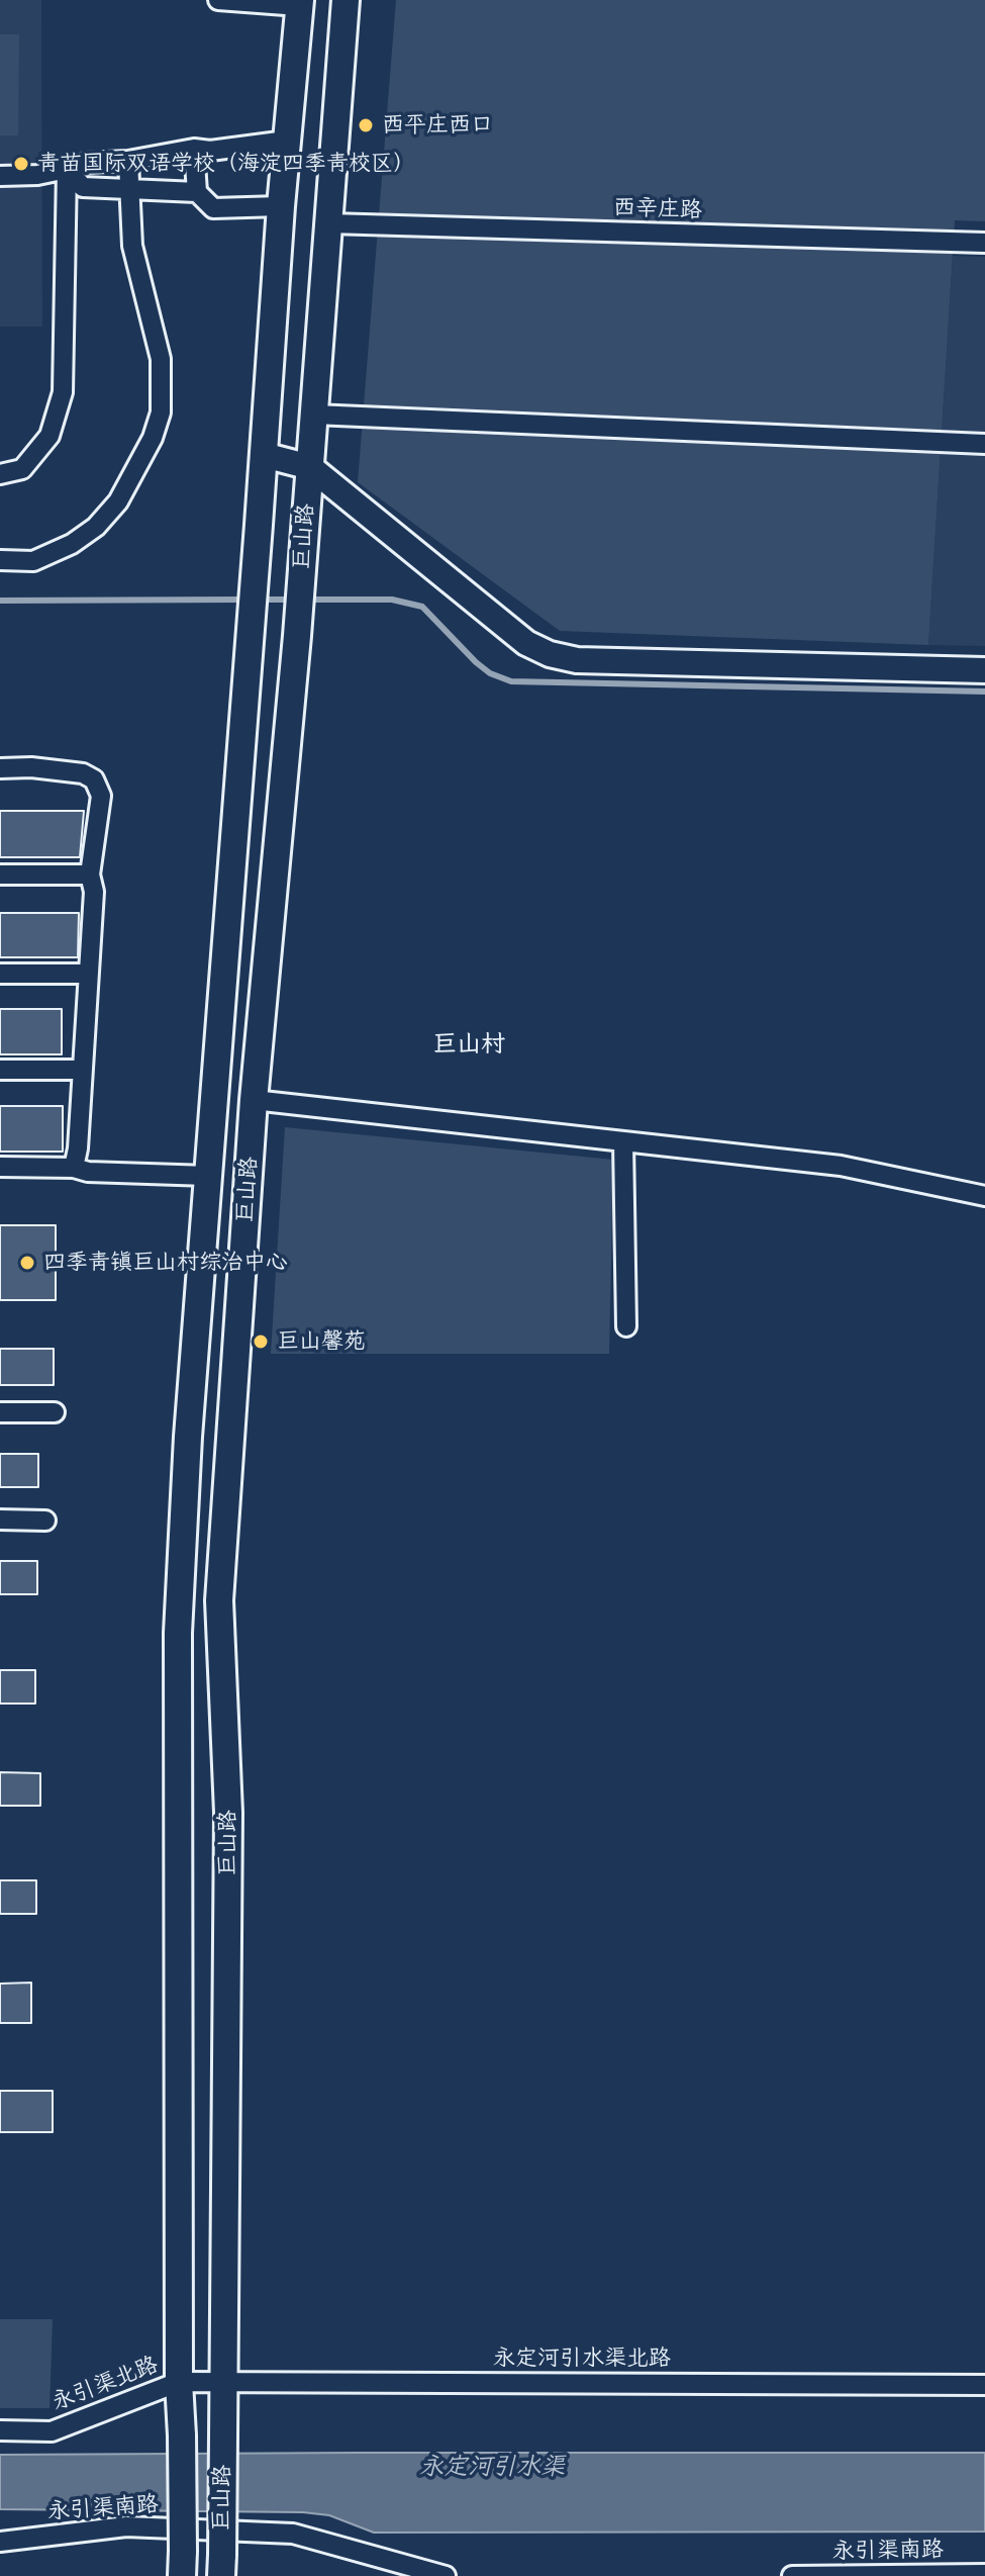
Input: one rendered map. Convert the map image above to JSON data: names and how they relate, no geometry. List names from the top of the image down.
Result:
{
  "streets": {
    "main road": ["巨山路"],
    "street": [
      "西辛庄路",
      "永定河引水渠北路",
      "永引渠北路",
      "永引渠南路"
    ]
  },
  "crossings": [
    ["西辛庄路", "巨山路"],
    ["巨山路", "永定河引水渠北路"],
    ["巨山路", "永引渠北路"],
    ["永定河引水渠北路", "永引渠北路"]
  ],
  "districts": ["巨山村"],
  "water": ["永定河引水渠"],
  "places": [
    "西平庄西口",
    "青苗国际双语学校（海淀四季青校区）",
    "四季青镇巨山村综治中心",
    "巨山馨苑"
  ]
}
